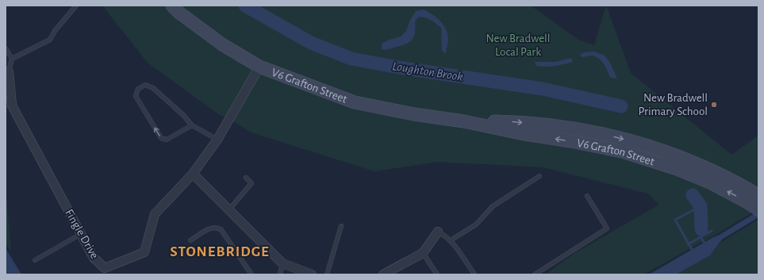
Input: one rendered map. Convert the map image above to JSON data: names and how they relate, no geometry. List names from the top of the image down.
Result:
{
  "streets": {
    "street": ["V6 Grafton Street", "Fingle Drive"]
  },
  "crossings": [
    ["V6 Grafton Street", "Fingle Drive"]
  ],
  "districts": ["STONEBRIDGE"],
  "water": ["Loughton Brook"],
  "parks": ["New Bradwell Local Park"],
  "places": ["New Bradwell Primary School"]
}
